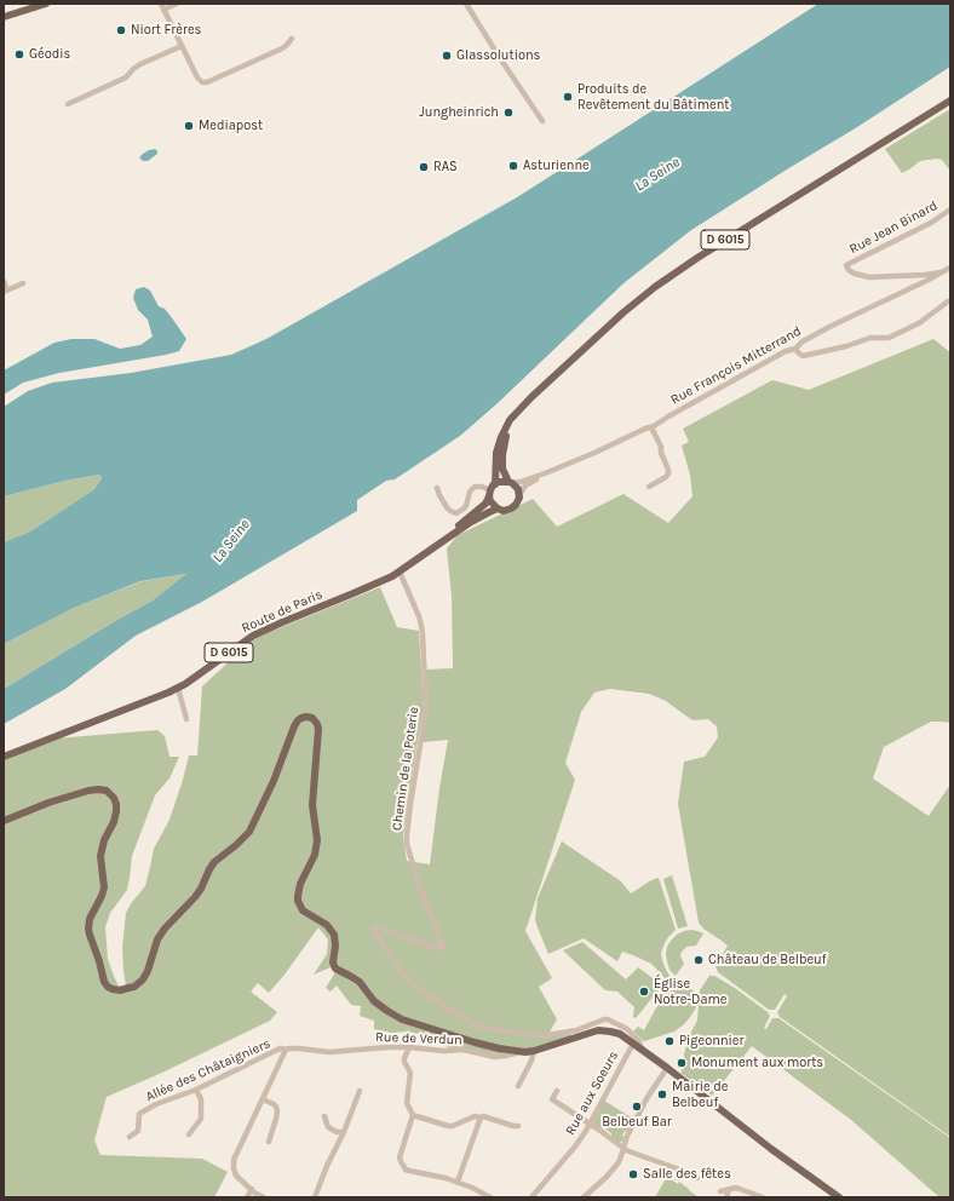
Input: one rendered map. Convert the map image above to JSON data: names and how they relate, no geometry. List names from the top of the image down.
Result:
{
  "streets": {
    "main road": ["D 6015", "Route de Paris"],
    "street": [
      "Rue Jean Binard",
      "Rue François Mitterrand",
      "Chemin de la Poterie",
      "Rue de Verdun",
      "Allée des Châtaigniers",
      "Rue aux Soeurs"
    ]
  },
  "crossings": [
    ["Rue Jean Binard", "Rue François Mitterrand"],
    ["D 6015", "Route de Paris"],
    ["Route de Paris", "Chemin de la Poterie"],
    ["Rue de Verdun", "Allée des Châtaigniers"]
  ],
  "water": ["La Seine"],
  "places": [
    "Niort Frères",
    "Géodis",
    "Glassolutions",
    "Produits de Revêtement du Bâtiment",
    "Jungheinrich",
    "Mediapost",
    "Asturienne",
    "RAS",
    "Château de Belbeuf",
    "Église Notre-Dame",
    "Pigeonnier",
    "Monument aux morts",
    "Mairie de Belbeuf",
    "Belbeuf Bar",
    "Salle des fêtes"
  ]
}
